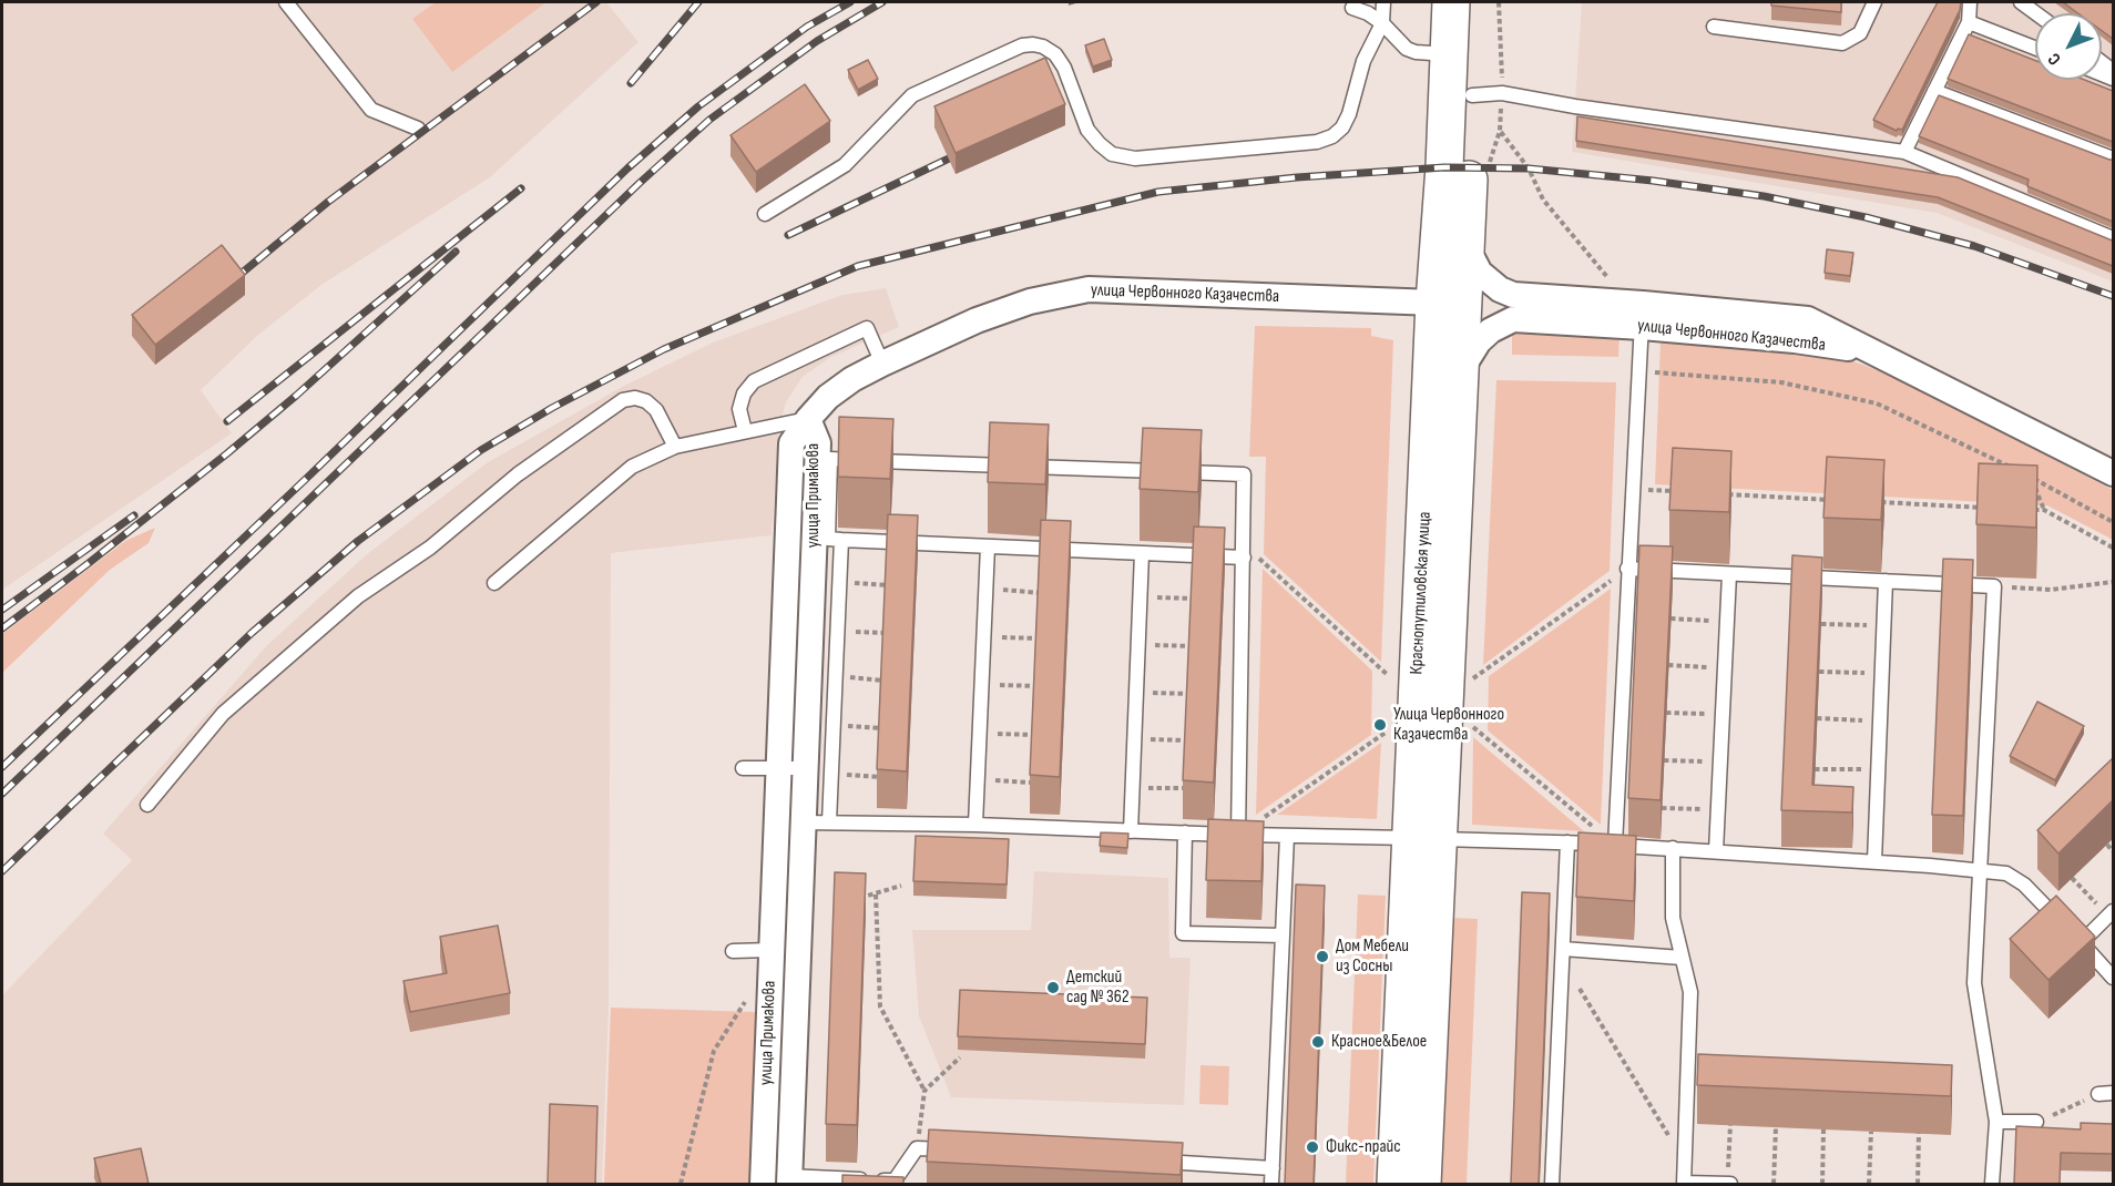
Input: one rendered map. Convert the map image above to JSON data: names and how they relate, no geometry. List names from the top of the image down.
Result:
{
  "streets": {
    "main road": ["Краснопутиловская улица"],
    "street": ["улица Червонного Казачества", "улица Примакова"]
  },
  "crossings": [
    ["улица Червонного Казачества", "улица Примакова"],
    ["улица Червонного Казачества", "Краснопутиловская улица"]
  ],
  "places": [
    "Улица Червонного Казачества",
    "Дом Мебели из Сосны",
    "Детский сад № 362",
    "Красное&Белое",
    "Фикс-прайс"
  ],
  "north": "bottom left"
}
